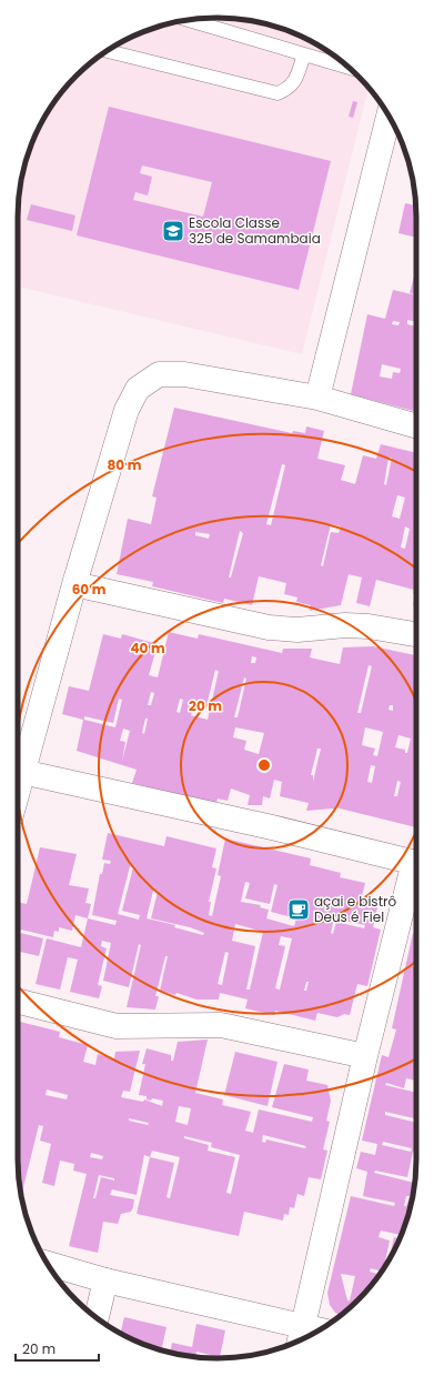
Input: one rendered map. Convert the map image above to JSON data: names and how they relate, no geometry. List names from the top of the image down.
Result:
{
  "places": {
    "school or university": ["Escola Classe 325 de Samambaia"],
    "cafe": ["açai e bistrô Deus é Fiel"]
  },
  "scale_bar": "20 m",
  "rings": [
    "80 m",
    "60 m",
    "40 m",
    "20 m"
  ]
}
